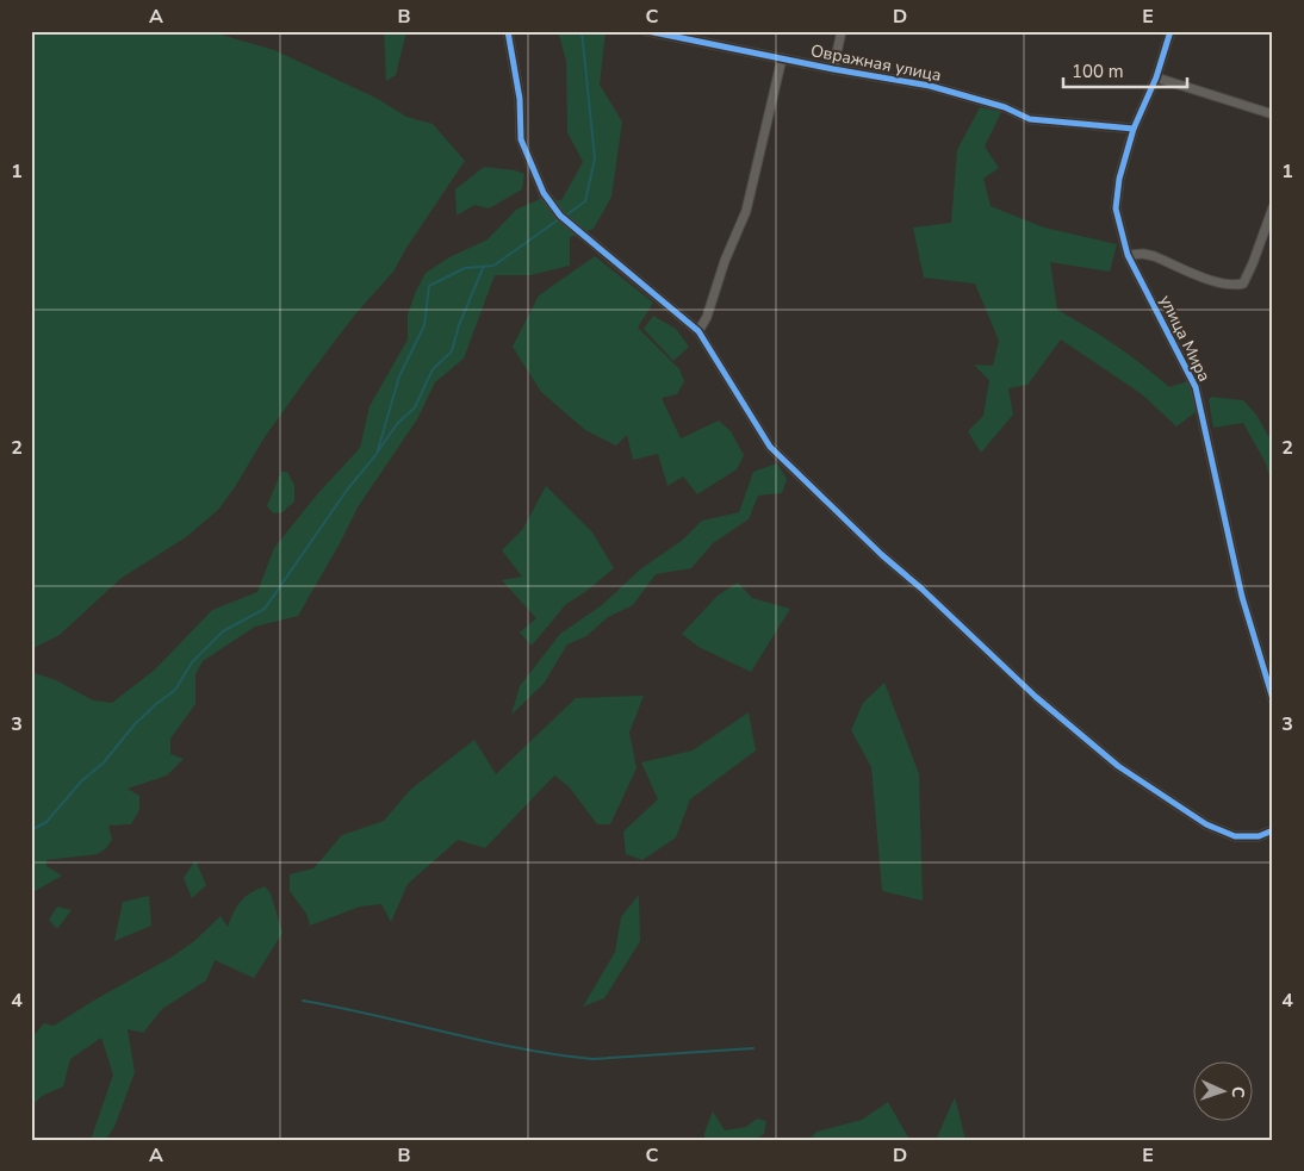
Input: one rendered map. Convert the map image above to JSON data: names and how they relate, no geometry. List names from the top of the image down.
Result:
{
  "streets": {
    "street": ["Овражная улица", "улица Мира"]
  },
  "crossings": [
    ["Овражная улица", "улица Мира"]
  ],
  "scale_bar": "100 m",
  "north": "right",
  "grid": {
    "columns": [
      "A",
      "B",
      "C",
      "D",
      "E"
    ],
    "rows": [
      "1",
      "2",
      "3",
      "4"
    ]
  }
}
